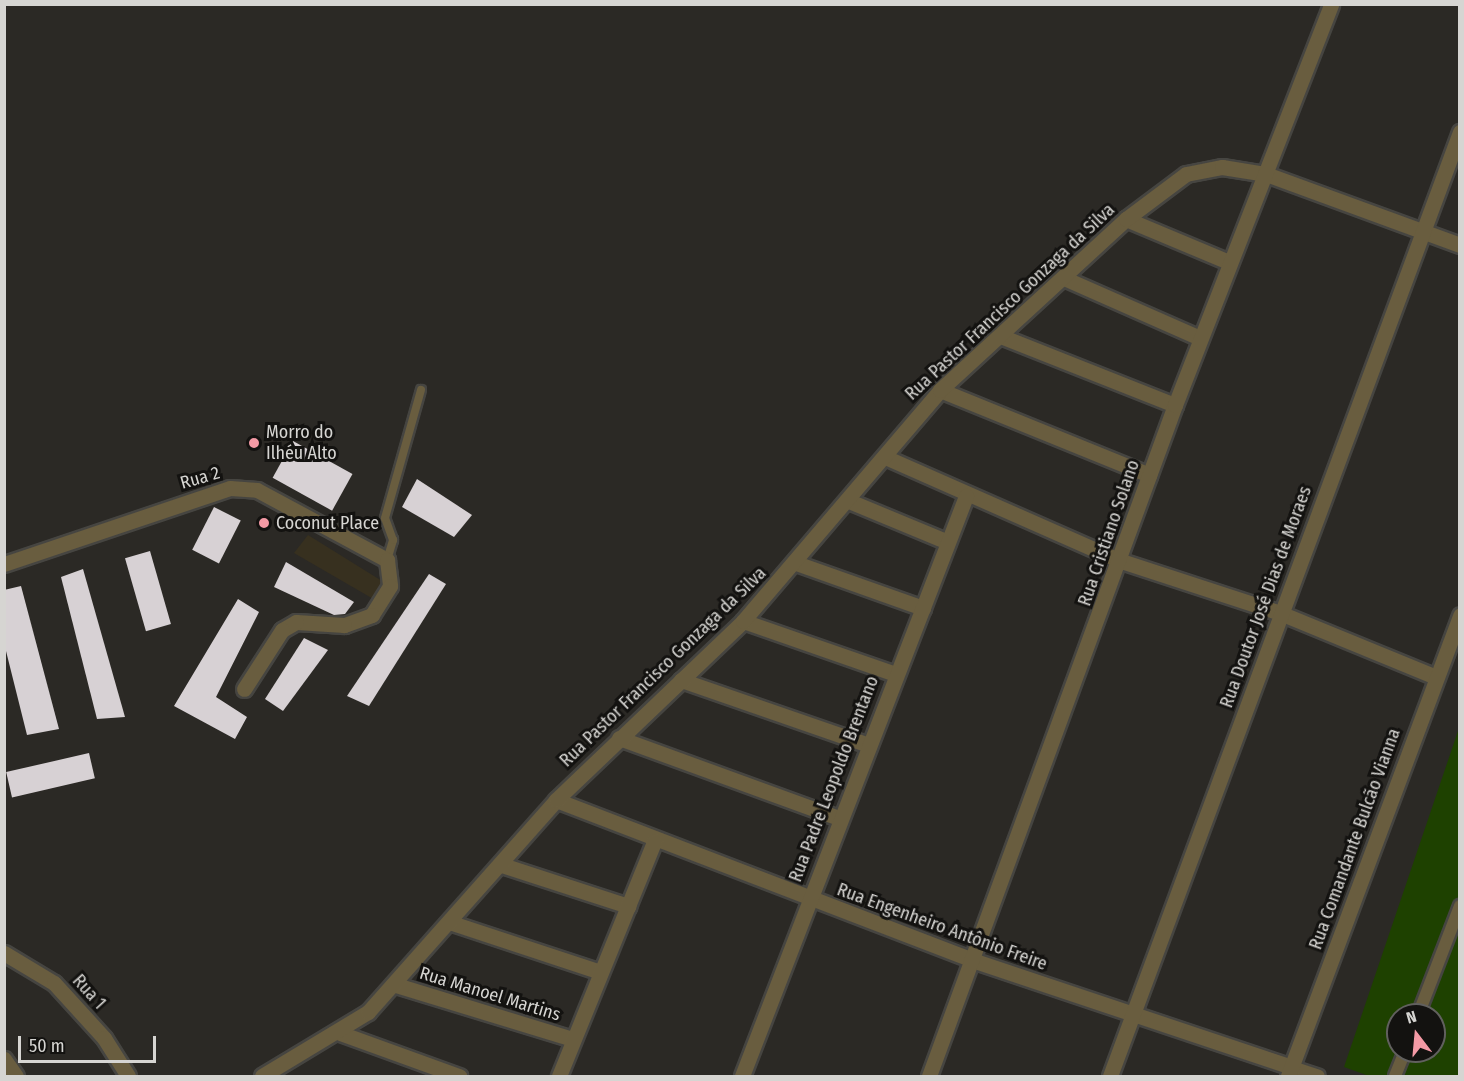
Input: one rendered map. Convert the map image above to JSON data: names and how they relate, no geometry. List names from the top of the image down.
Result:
{
  "streets": {
    "street": [
      "Rua Pastor Francisco Gonzaga da Silva",
      "Rua 2",
      "Rua Cristiano Solano",
      "Rua Doutor José Dias de Moraes",
      "Rua Padre Leopoldo Brentano",
      "Rua Comandante Bulcão Vianna",
      "Rua Engenheiro Antônio Freire",
      "Rua 1",
      "Rua Manoel Martins"
    ]
  },
  "crossings": [
    ["Rua Pastor Francisco Gonzaga da Silva", "Rua Cristiano Solano"],
    ["Rua Pastor Francisco Gonzaga da Silva", "Rua Engenheiro Antônio Freire"],
    ["Rua Pastor Francisco Gonzaga da Silva", "Rua Manoel Martins"],
    ["Rua Cristiano Solano", "Rua Engenheiro Antônio Freire"],
    ["Rua Doutor José Dias de Moraes", "Rua Engenheiro Antônio Freire"],
    ["Rua Padre Leopoldo Brentano", "Rua Engenheiro Antônio Freire"],
    ["Rua Comandante Bulcão Vianna", "Rua Engenheiro Antônio Freire"]
  ],
  "places": ["Morro do Ilhéu Alto", "Coconut Place"],
  "scale_bar": "50 m",
  "north": "top"
}
